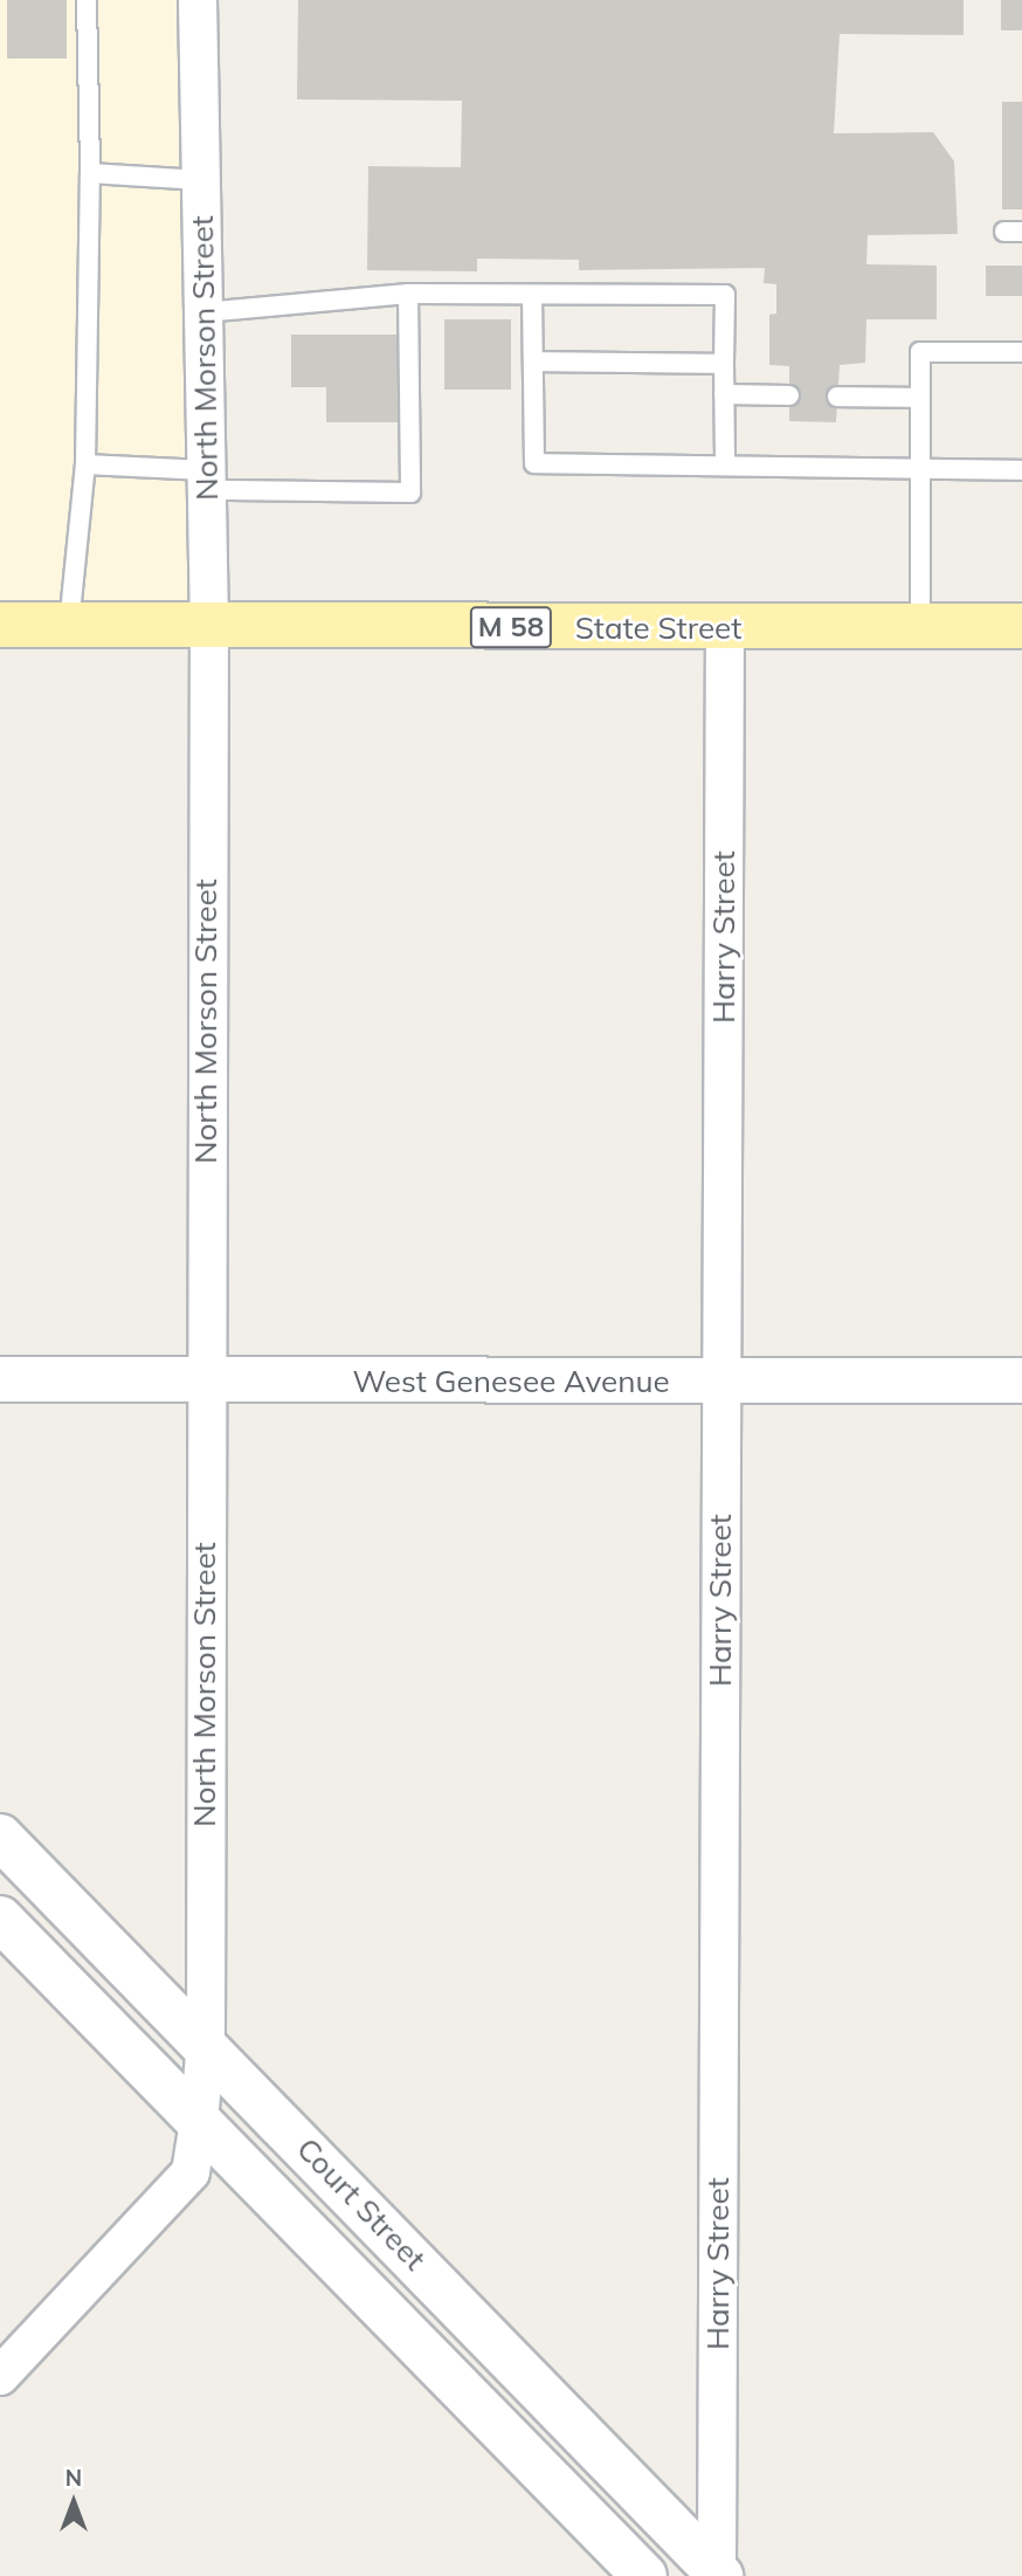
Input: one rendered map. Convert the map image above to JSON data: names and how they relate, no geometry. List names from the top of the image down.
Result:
{
  "streets": {
    "main road": [
      "M 58",
      "State Street",
      "West Genesee Avenue",
      "Court Street"
    ],
    "street": ["North Morson Street", "Harry Street"]
  },
  "crossings": [
    ["North Morson Street", "State Street"],
    ["North Morson Street", "West Genesee Avenue"],
    ["North Morson Street", "Court Street"],
    ["State Street", "Harry Street"],
    ["Harry Street", "West Genesee Avenue"],
    ["Harry Street", "Court Street"]
  ],
  "north": "top"
}
